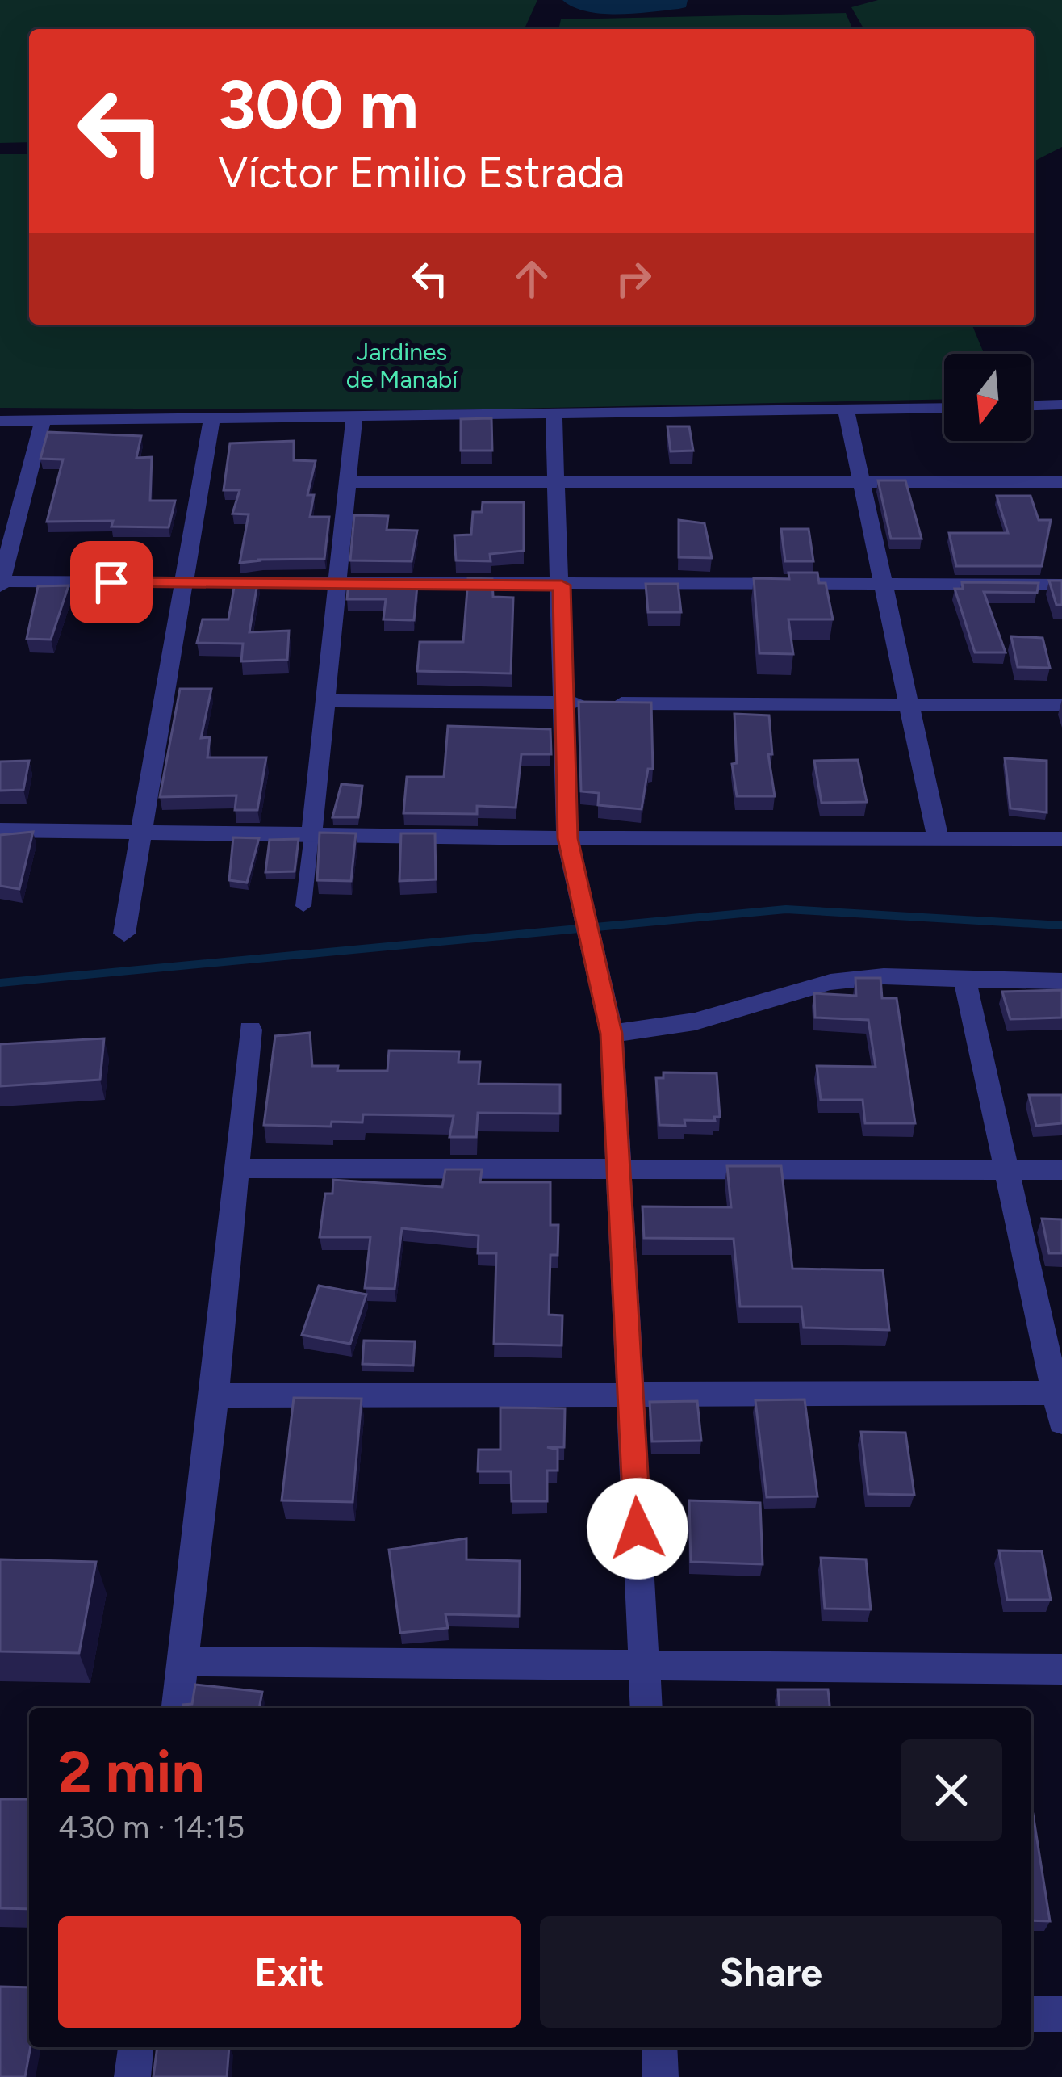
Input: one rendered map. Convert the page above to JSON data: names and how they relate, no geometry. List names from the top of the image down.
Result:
{
  "parks": ["Jardines de Manabí"],
  "north": "bottom",
  "page": {
    "turn": ["300 m", "Víctor Emilio Estrada"],
    "heading": ["2 min", "430 m · 14:15"],
    "buttons": ["Exit", "Share"]
  }
}
